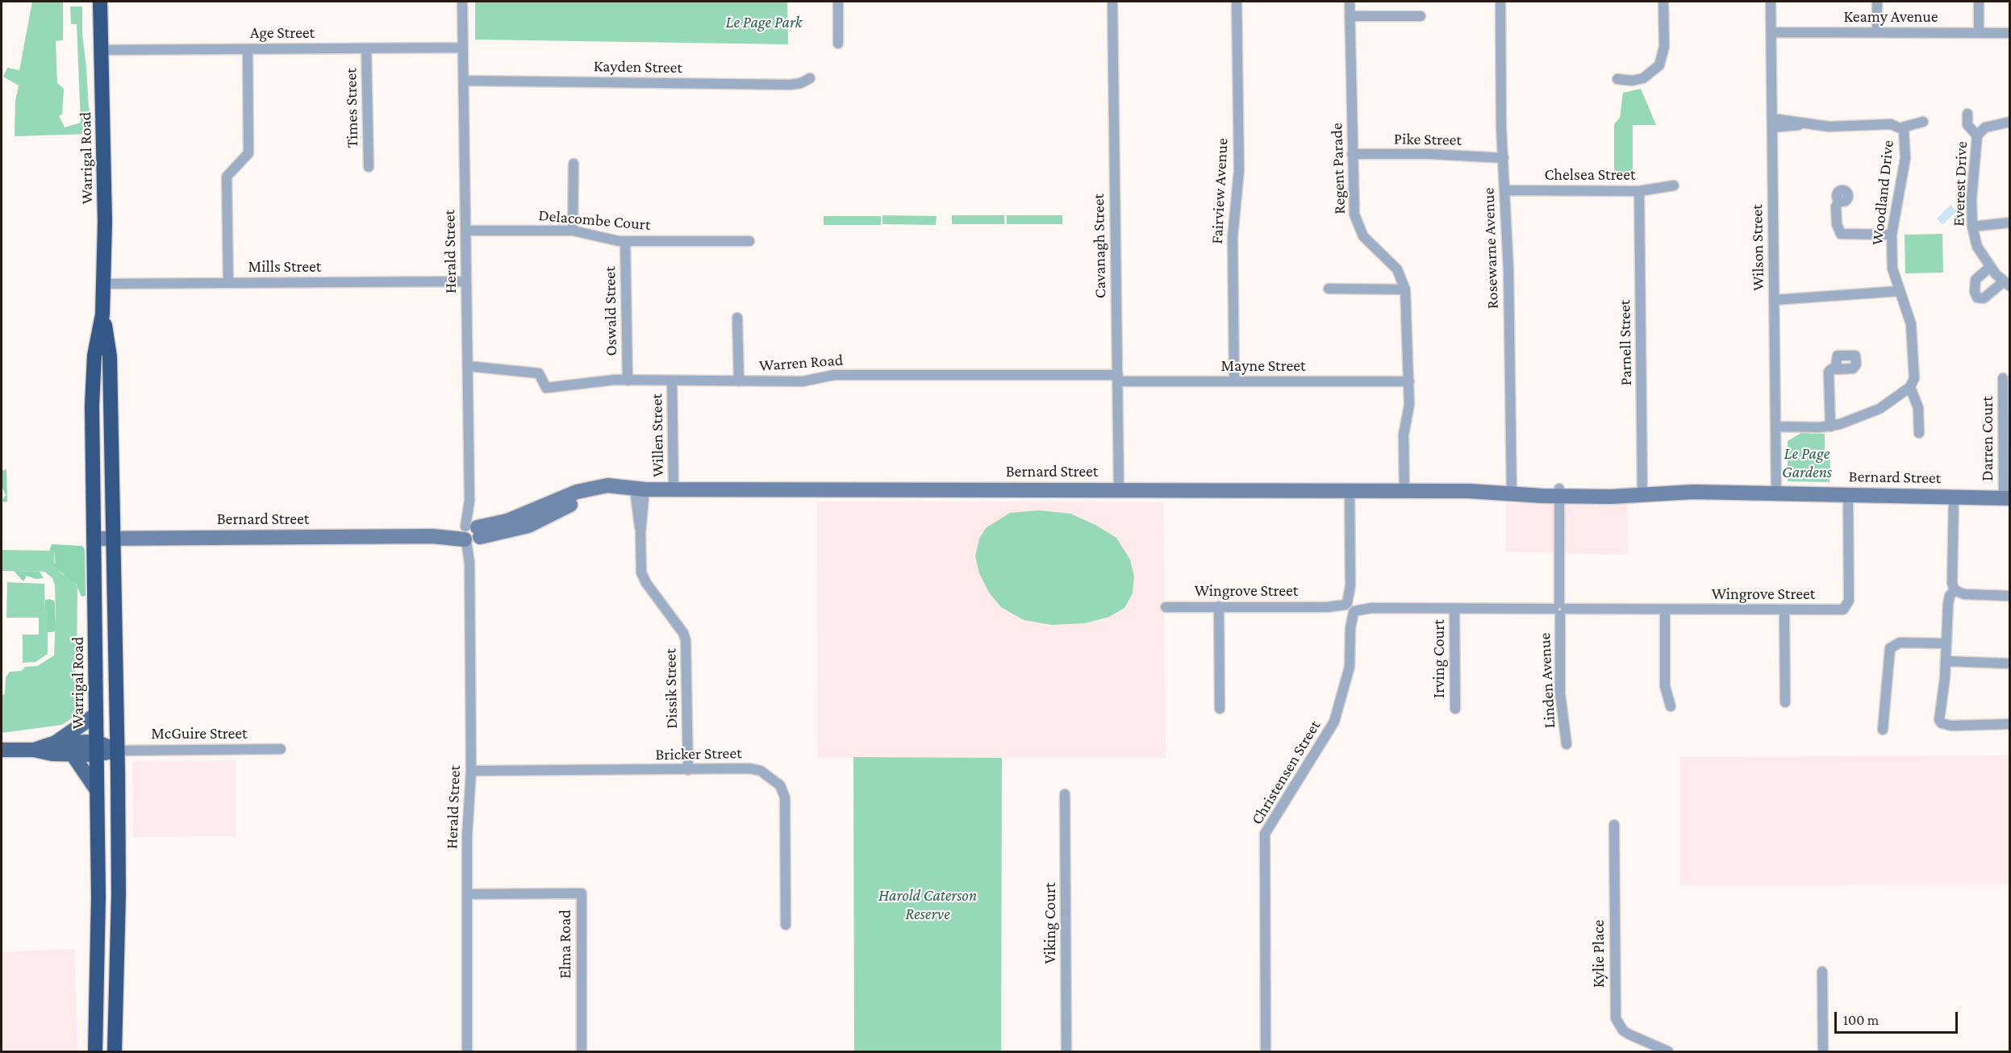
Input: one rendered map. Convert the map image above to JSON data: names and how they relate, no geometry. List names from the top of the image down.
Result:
{
  "streets": {
    "highway": ["Warrigal Road"],
    "street": [
      "Keamy Avenue",
      "Age Street",
      "Kayden Street",
      "Times Street",
      "Pike Street",
      "Regent Parade",
      "Chelsea Street",
      "Everest Drive",
      "Fairview Avenue",
      "Woodland Drive",
      "Delacombe Court",
      "Cavanagh Street",
      "Wilson Street",
      "Rosewarne Avenue",
      "Herald Street",
      "Mills Street",
      "Oswald Street",
      "Parnell Street",
      "Warren Road",
      "Mayne Street",
      "Willen Street",
      "Darren Court",
      "Bernard Street",
      "Wingrove Street",
      "Irving Court",
      "Linden Avenue",
      "Dissik Street",
      "McGuire Street",
      "Bricker Street",
      "Christensen Street",
      "Viking Court",
      "Elma Road",
      "Kylie Place"
    ]
  },
  "crossings": [
    ["Keamy Avenue", "Wilson Street"],
    ["Age Street", "Times Street"],
    ["Age Street", "Warrigal Road"],
    ["Age Street", "Herald Street"],
    ["Kayden Street", "Herald Street"],
    ["Pike Street", "Regent Parade"],
    ["Pike Street", "Rosewarne Avenue"],
    ["Warrigal Road", "Mills Street"],
    ["Warrigal Road", "Bernard Street"],
    ["Warrigal Road", "McGuire Street"],
    ["Regent Parade", "Mayne Street"],
    ["Regent Parade", "Bernard Street"],
    ["Chelsea Street", "Rosewarne Avenue"],
    ["Chelsea Street", "Parnell Street"],
    ["Fairview Avenue", "Mayne Street"],
    ["Woodland Drive", "Wilson Street"],
    ["Delacombe Court", "Herald Street"],
    ["Delacombe Court", "Oswald Street"],
    ["Cavanagh Street", "Warren Road"],
    ["Cavanagh Street", "Mayne Street"],
    ["Cavanagh Street", "Bernard Street"],
    ["Wilson Street", "Bernard Street"],
    ["Rosewarne Avenue", "Bernard Street"],
    ["Herald Street", "Mills Street"],
    ["Herald Street", "Warren Road"],
    ["Herald Street", "Bernard Street"],
    ["Herald Street", "Bricker Street"],
    ["Herald Street", "Elma Road"],
    ["Oswald Street", "Warren Road"],
    ["Parnell Street", "Bernard Street"],
    ["Warren Road", "Mayne Street"],
    ["Warren Road", "Willen Street"],
    ["Willen Street", "Bernard Street"],
    ["Darren Court", "Bernard Street"],
    ["Bernard Street", "Wingrove Street"],
    ["Bernard Street", "Linden Avenue"],
    ["Bernard Street", "Dissik Street"],
    ["Bernard Street", "Christensen Street"],
    ["Wingrove Street", "Irving Court"],
    ["Wingrove Street", "Linden Avenue"],
    ["Wingrove Street", "Christensen Street"],
    ["Dissik Street", "Bricker Street"]
  ],
  "parks": ["Le Page Park", "Le Page Gardens", "Harold Caterson Reserve"],
  "scale_bar": "100 m"
}
